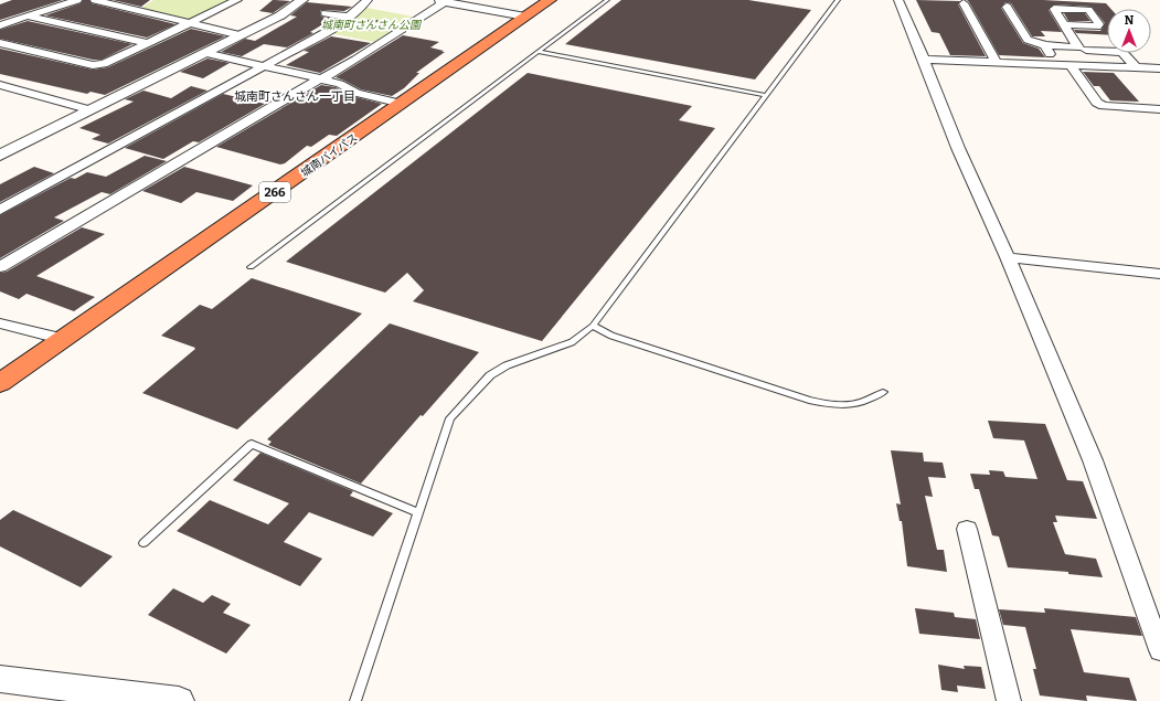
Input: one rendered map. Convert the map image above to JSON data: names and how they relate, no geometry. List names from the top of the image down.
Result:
{
  "streets": {
    "highway": ["城南バイパス", "266"]
  },
  "districts": ["城南町さんさん一丁目"],
  "parks": ["城南町さんさん公園"],
  "north": "top"
}
